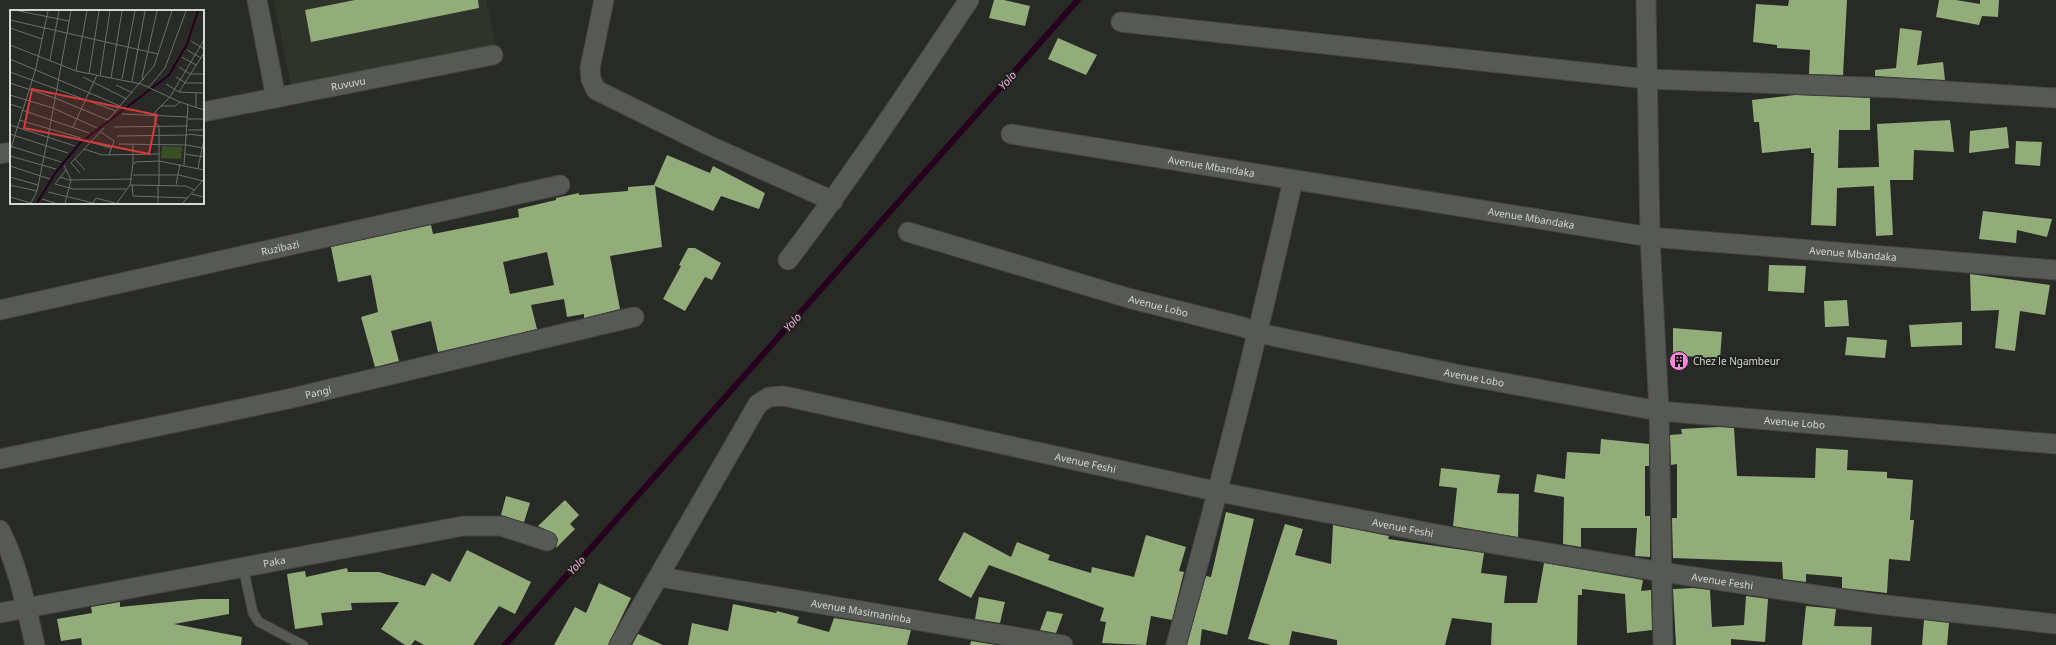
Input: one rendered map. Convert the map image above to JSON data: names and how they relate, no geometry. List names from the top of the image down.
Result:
{
  "streets": {
    "street": [
      "Ruvuvu",
      "Avenue Mbandaka",
      "Ruzibazi",
      "Avenue Lobo",
      "Pangi",
      "Avenue Feshi",
      "Paka",
      "Avenue Masimaninba"
    ]
  },
  "crossings": [
    ["Avenue Feshi", "Avenue Masimaninba"]
  ],
  "water": ["Yolo"],
  "places": {
    "building": ["Chez le Ngambeur"]
  }
}
